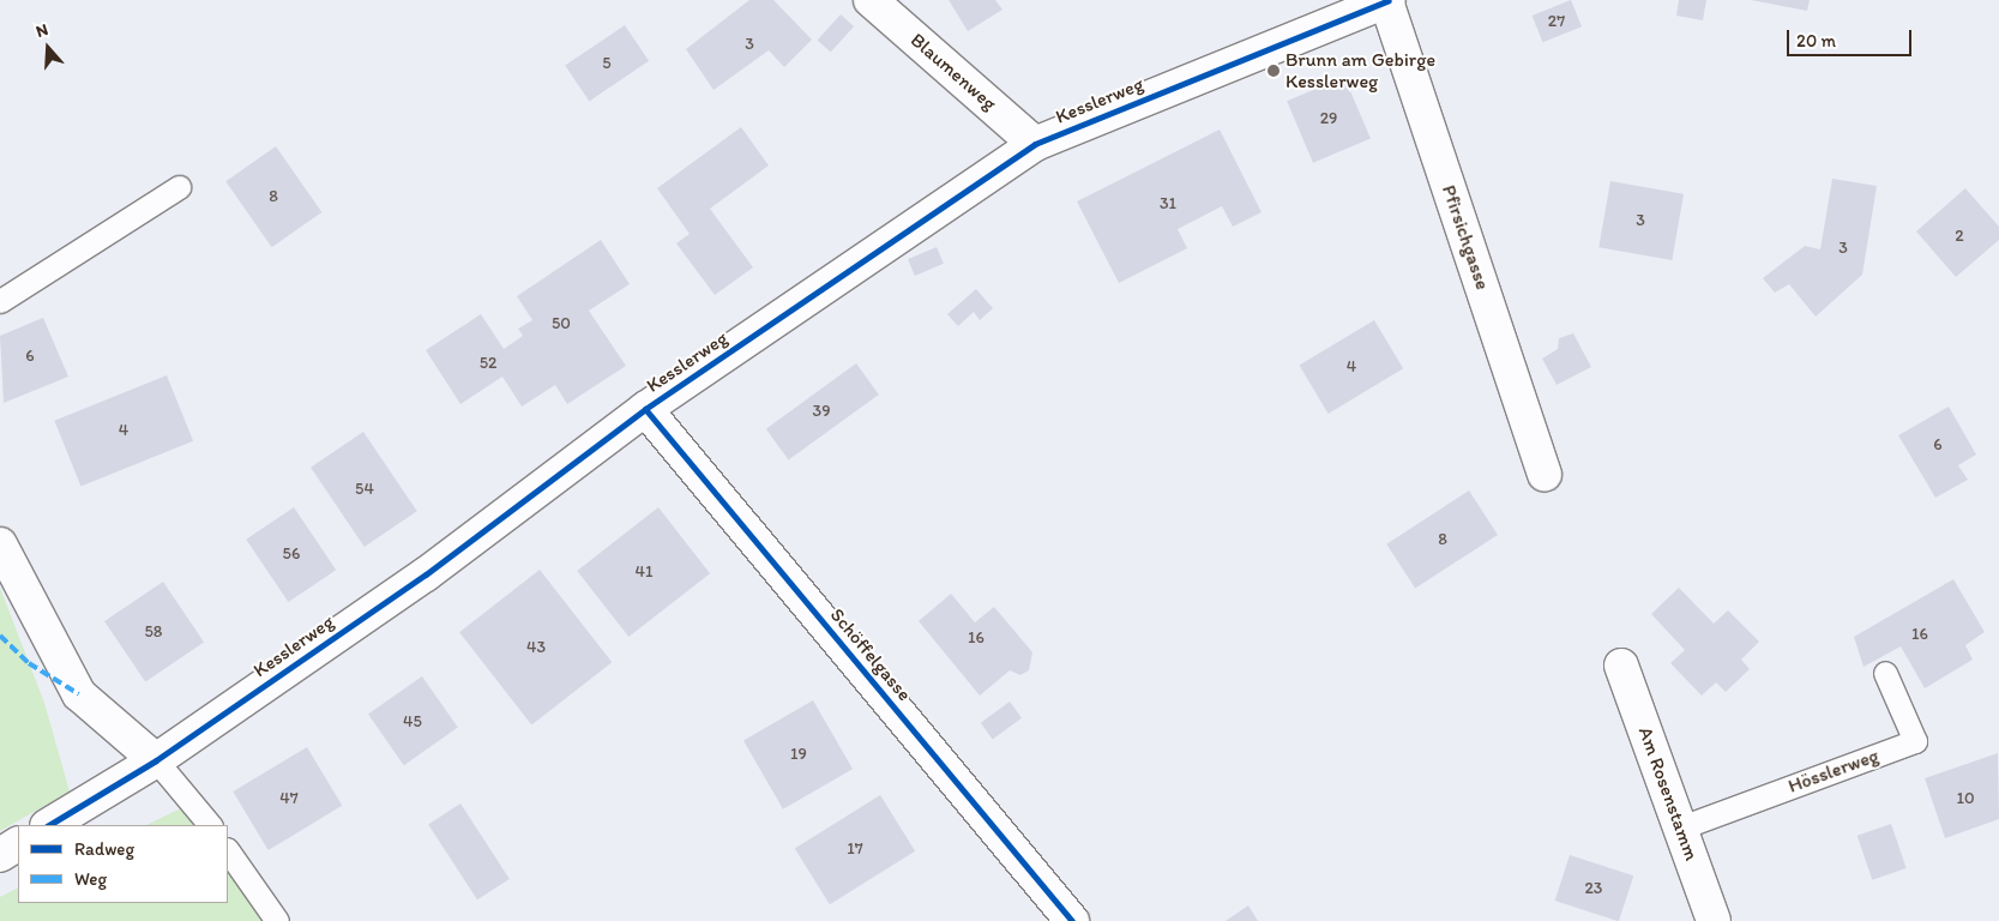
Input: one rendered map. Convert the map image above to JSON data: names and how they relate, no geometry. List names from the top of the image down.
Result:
{
  "streets": {
    "street": [
      "Blaumenweg",
      "Kesslerweg",
      "Pfirsichgasse",
      "Schöffelgasse",
      "Am Rosenstamm"
    ],
    "lane": ["Hösslerweg"]
  },
  "crossings": [
    ["Blaumenweg", "Kesslerweg"],
    ["Kesslerweg", "Pfirsichgasse"],
    ["Kesslerweg", "Schöffelgasse"],
    ["Hösslerweg", "Am Rosenstamm"]
  ],
  "places": ["Brunn am Gebirge Kesslerweg"],
  "house_numbers": [
    "27",
    "3",
    "5",
    "29",
    "8",
    "31",
    "3",
    "2",
    "3",
    "50",
    "6",
    "52",
    "4",
    "39",
    "4",
    "6",
    "54",
    "8",
    "56",
    "41",
    "58",
    "16",
    "16",
    "43",
    "45",
    "19",
    "47",
    "10",
    "17",
    "23"
  ],
  "legend": ["Radweg", "Weg"],
  "scale_bar": "20 m",
  "north": "top"
}
